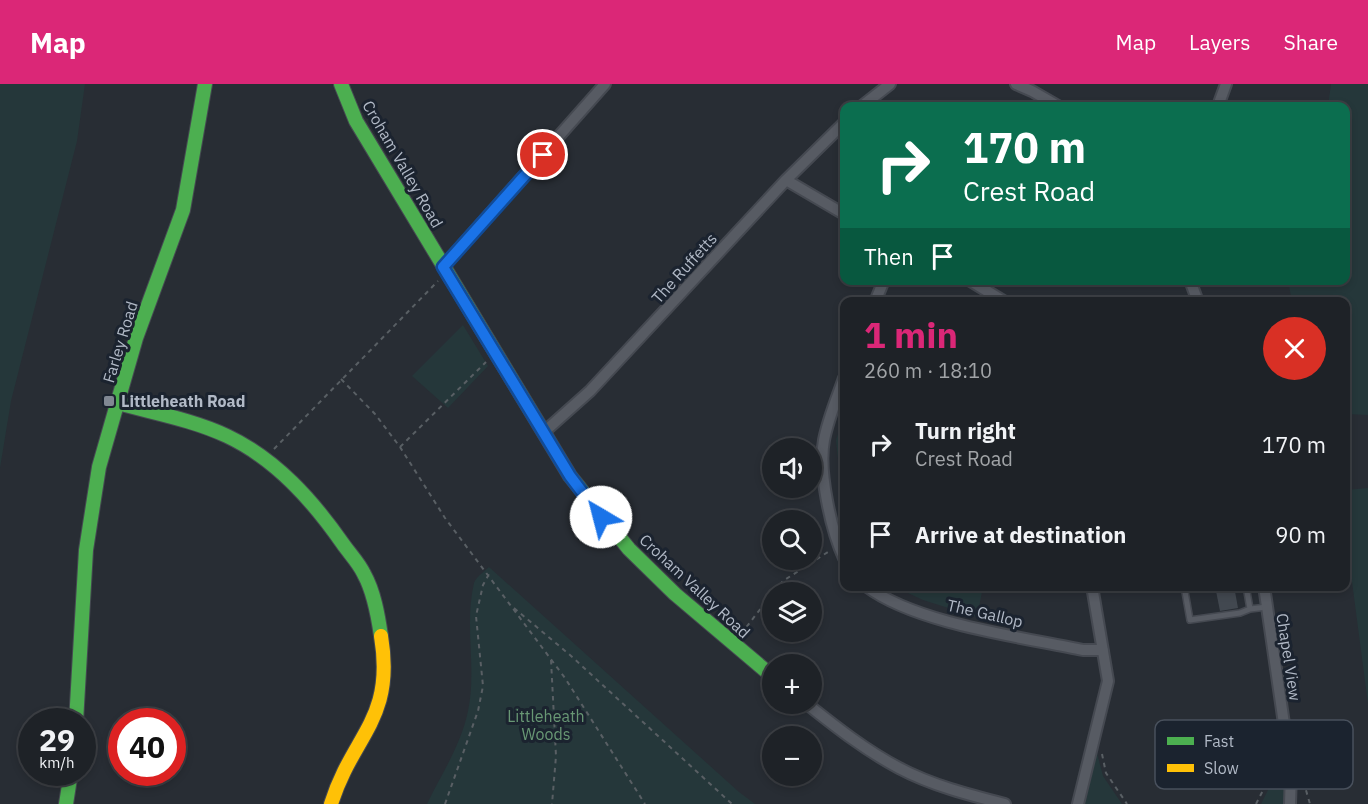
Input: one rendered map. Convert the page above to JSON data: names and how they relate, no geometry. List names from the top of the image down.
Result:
{
  "streets": {
    "street": [
      "Croham Valley Road",
      "The Ruffetts",
      "Farley Road",
      "The Gallop",
      "Chapel View"
    ]
  },
  "crossings": [
    ["Croham Valley Road", "The Ruffetts"]
  ],
  "parks": ["Littleheath Woods"],
  "places": {
    "transit": ["Littleheath Road"]
  },
  "legend": ["Fast", "Slow"],
  "page": {
    "header": "Map",
    "nav": ["Map", "Layers", "Share"],
    "turn": ["170 m", "Crest Road"],
    "then": "Then",
    "heading": ["1 min", "260 m · 18:10"],
    "list": [
      {
        "name": "Turn right",
        "note": "Crest Road",
        "value": "170 m"
      },
      {
        "name": "Arrive at destination",
        "value": "90 m"
      }
    ],
    "map_buttons": ["+", "−"],
    "speed": "29 km/h",
    "limit": "40"
  }
}
